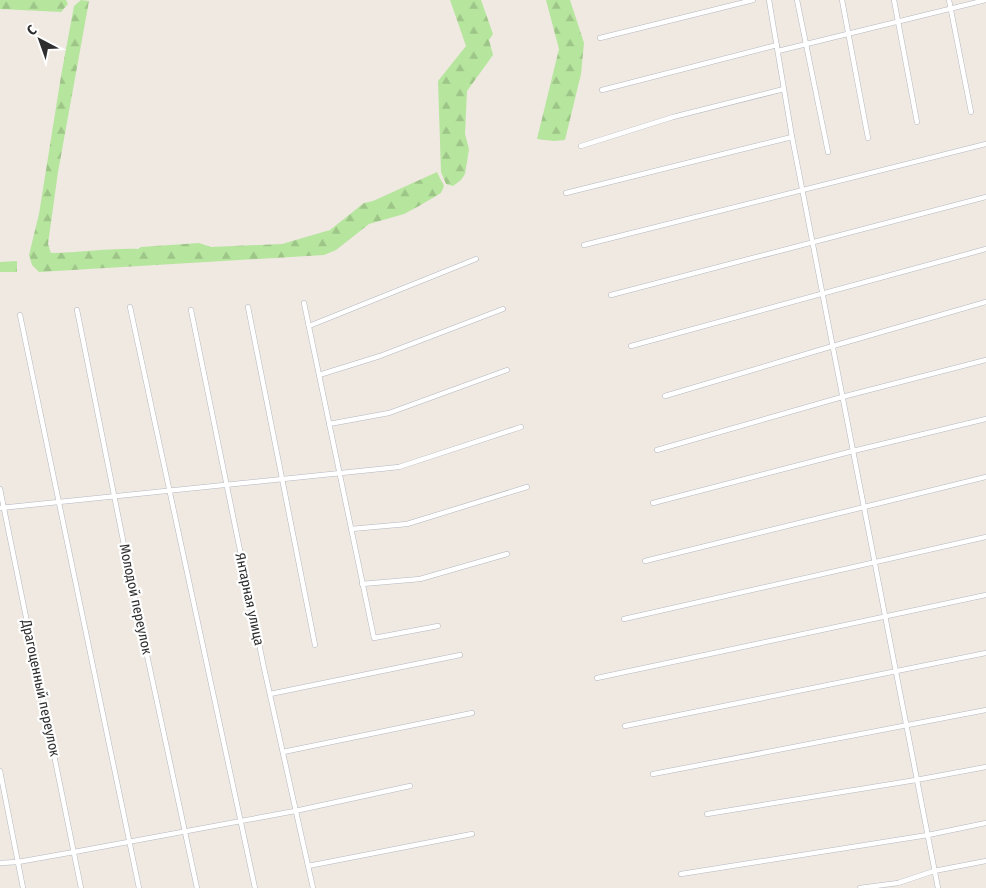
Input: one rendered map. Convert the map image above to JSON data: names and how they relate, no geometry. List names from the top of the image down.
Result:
{
  "streets": {
    "street": ["Молодой переулок", "Янтарная улица", "Драгоценный переулок"]
  },
  "north": "top left"
}
